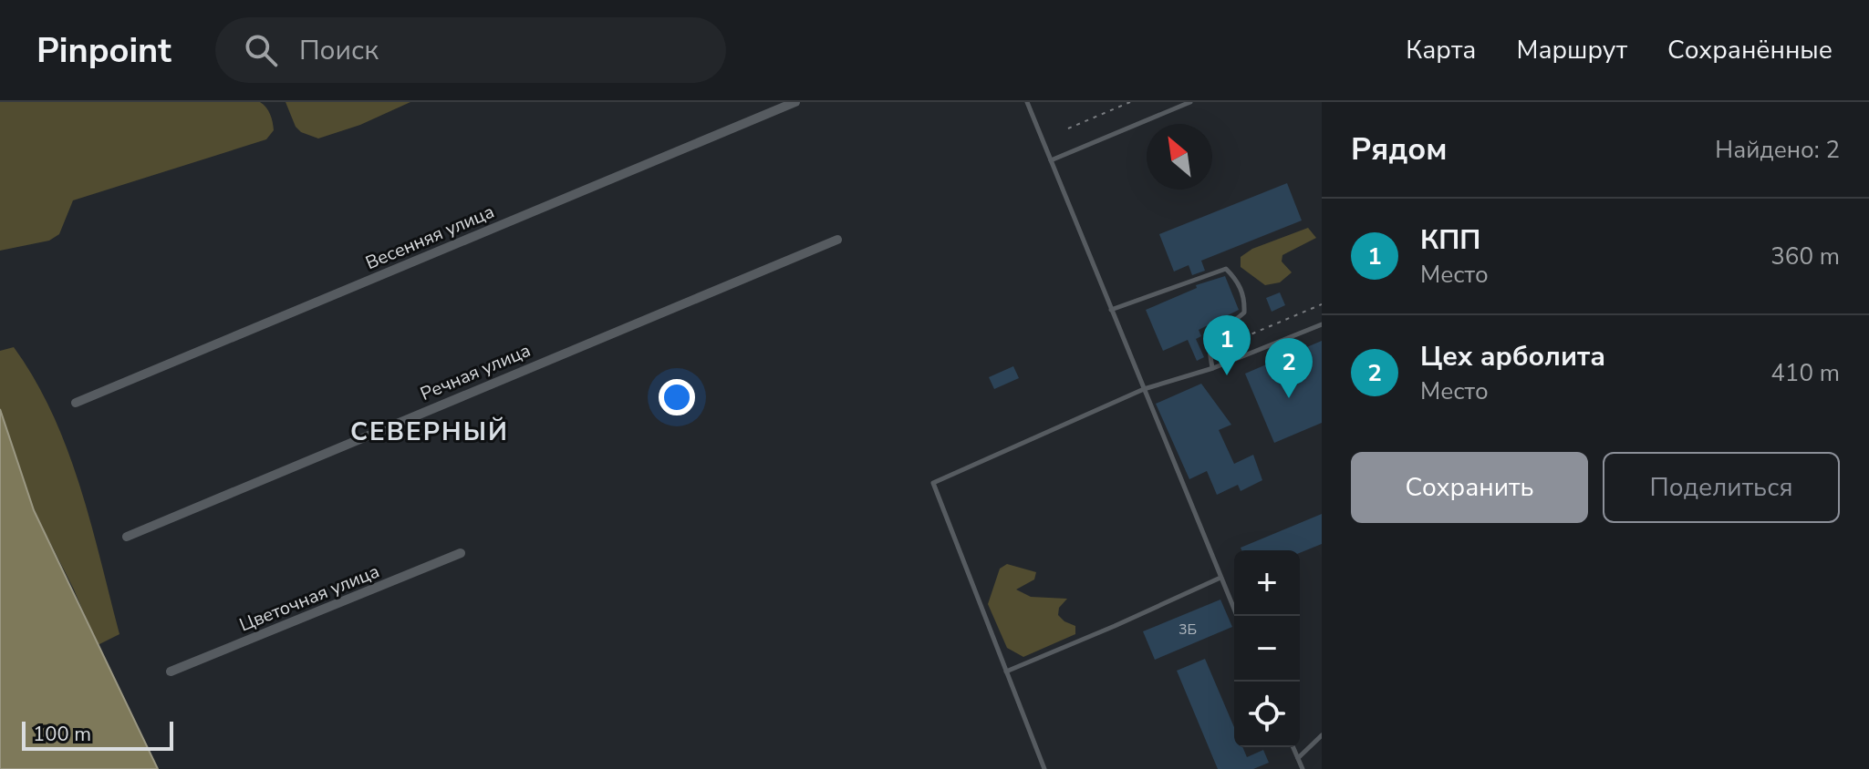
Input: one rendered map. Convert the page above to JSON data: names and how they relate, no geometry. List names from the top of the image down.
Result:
{
  "streets": {
    "street": ["Весенняя улица", "Речная улица", "Цветочная улица"]
  },
  "districts": ["СЕВЕРНЫЙ"],
  "house_numbers": ["3Б"],
  "scale_bar": "100 m",
  "north": "top left",
  "page": {
    "header": "Pinpoint",
    "search": "Поиск",
    "nav": ["Карта", "Маршрут", "Сохранённые"],
    "heading": ["Рядом", "Найдено: 2"],
    "list": [
      {
        "mark": "1",
        "name": "КПП",
        "note": "Место",
        "value": "360 m"
      },
      {
        "mark": "2",
        "name": "Цех арболита",
        "note": "Место",
        "value": "410 m"
      }
    ],
    "pins": ["1", "2"],
    "buttons": ["Сохранить", "Поделиться"],
    "map_buttons": ["+", "−"],
    "scale": "100 m"
  }
}
